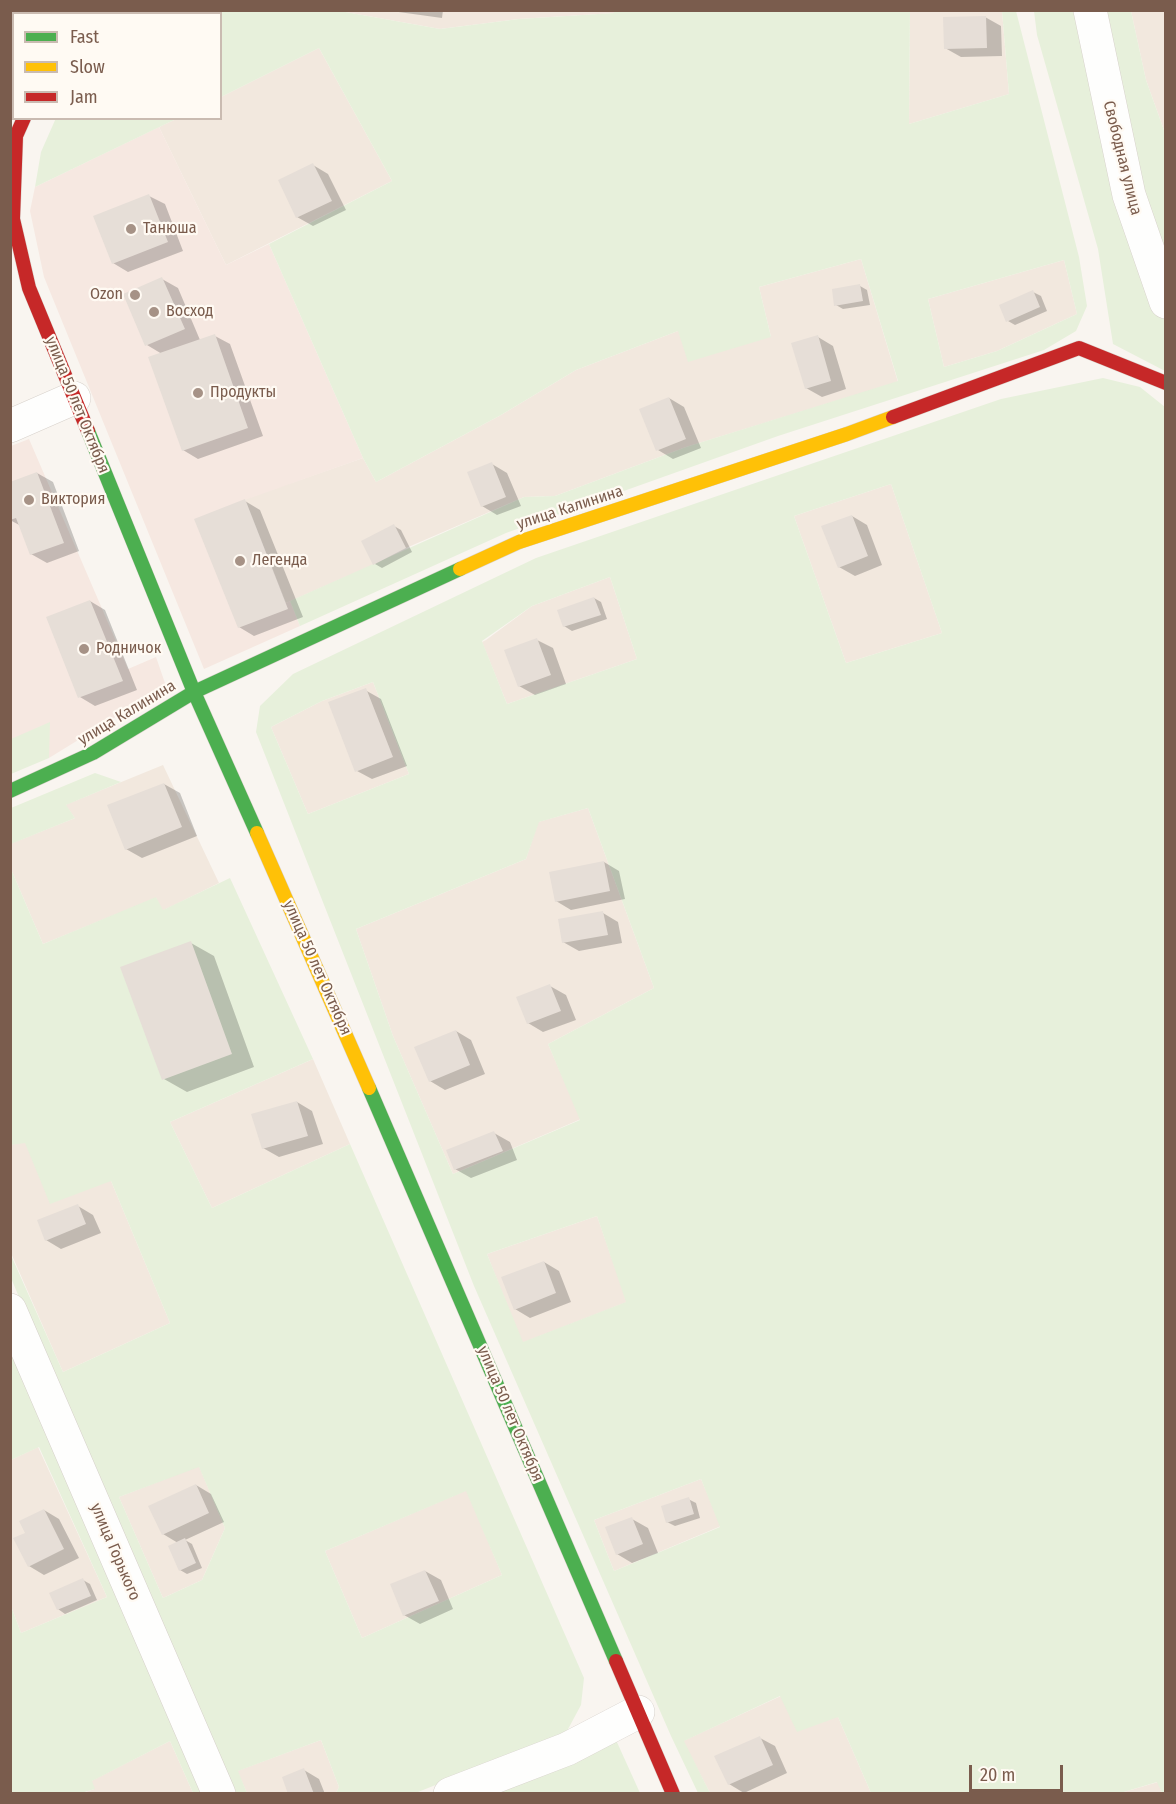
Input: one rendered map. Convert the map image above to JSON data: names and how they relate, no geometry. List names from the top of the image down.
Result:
{
  "streets": {
    "main road": ["улица 50 лет Октября", "улица Калинина"],
    "street": ["Свободная улица", "улица Горького"]
  },
  "crossings": [
    ["улица 50 лет Октября", "улица Калинина"]
  ],
  "places": [
    "Танюша",
    "Ozon",
    "Восход",
    "Продукты",
    "Виктория",
    "Легенда",
    "Родничок"
  ],
  "legend": ["Fast", "Slow", "Jam"],
  "scale_bar": "20 m"
}
